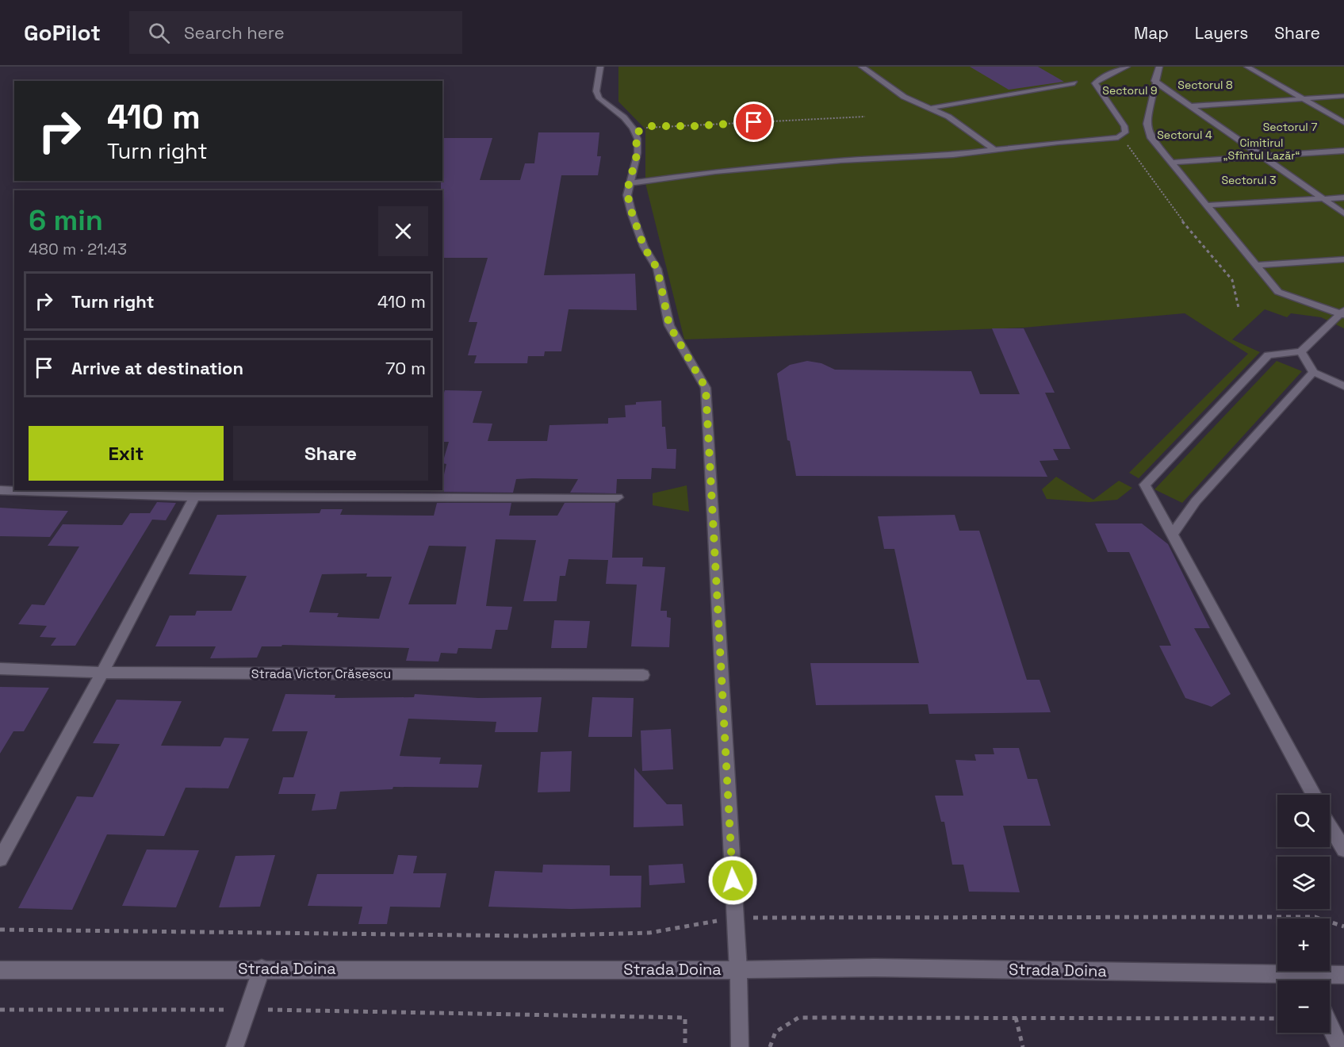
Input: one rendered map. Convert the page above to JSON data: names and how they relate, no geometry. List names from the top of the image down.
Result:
{
  "streets": {
    "street": ["Strada Victor Crăsescu", "Strada Doina"]
  },
  "parks": [
    "Sectorul 8",
    "Sectorul 9",
    "Sectorul 7",
    "Sectorul 4",
    "Cimitirul „Sfîntul Lazăr“",
    "Sectorul 3"
  ],
  "page": {
    "header": "GoPilot",
    "search": "Search here",
    "nav": ["Map", "Layers", "Share"],
    "turn": ["410 m", "Turn right"],
    "heading": ["6 min", "480 m · 21:43"],
    "list": [
      {
        "name": "Turn right",
        "value": "410 m"
      },
      {
        "name": "Arrive at destination",
        "value": "70 m"
      }
    ],
    "buttons": ["Exit", "Share"],
    "map_buttons": ["+", "−"]
  }
}
